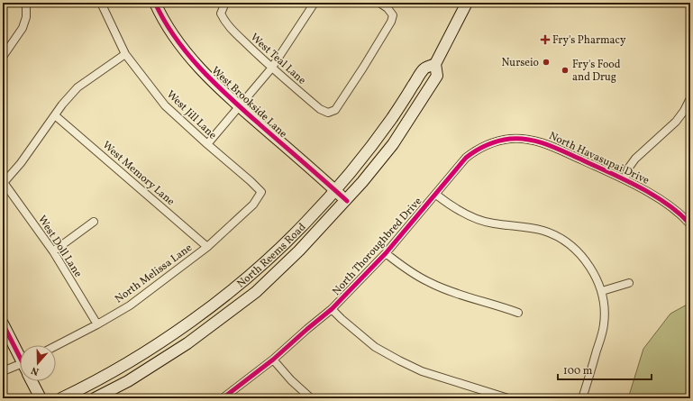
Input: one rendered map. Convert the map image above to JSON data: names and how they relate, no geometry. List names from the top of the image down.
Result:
{
  "streets": {
    "main road": ["West Brookside Lane", "North Reems Road"],
    "street": [
      "West Teal Lane",
      "West Jill Lane",
      "North Havasupai Drive",
      "West Memory Lane",
      "West Doll Lane",
      "North Thoroughbred Drive",
      "North Melissa Lane"
    ]
  },
  "crossings": [
    ["West Brookside Lane", "North Reems Road"],
    ["West Jill Lane", "North Melissa Lane"],
    ["North Havasupai Drive", "North Thoroughbred Drive"],
    ["West Memory Lane", "North Melissa Lane"],
    ["West Doll Lane", "North Melissa Lane"]
  ],
  "places": {
    "health": ["Fry's Pharmacy"],
    "other": ["Nurseio", "Fry's Food and Drug"]
  },
  "scale_bar": "100 m",
  "north": "bottom"
}
